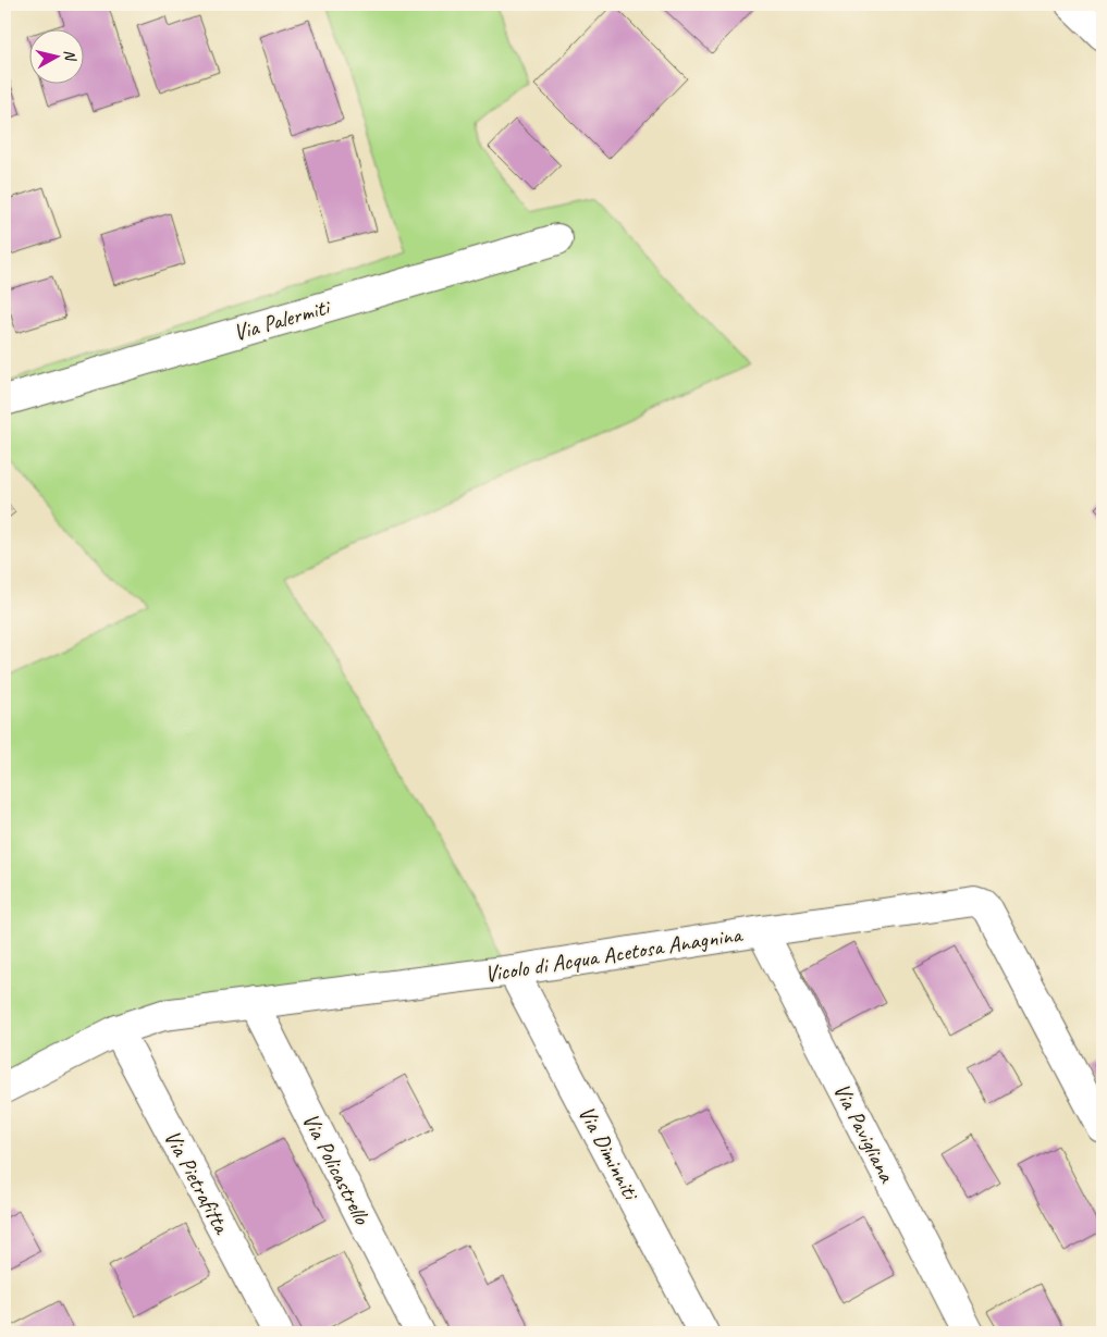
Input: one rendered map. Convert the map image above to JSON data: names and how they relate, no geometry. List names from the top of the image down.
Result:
{
  "streets": {
    "street": [
      "Via Palermiti",
      "Vicolo di Acqua Acetosa Anagnina",
      "Via Pavigliana",
      "Via Diminniti",
      "Via Policastrello",
      "Via Pietrafitta"
    ]
  },
  "crossings": [
    ["Vicolo di Acqua Acetosa Anagnina", "Via Pavigliana"],
    ["Vicolo di Acqua Acetosa Anagnina", "Via Diminniti"],
    ["Vicolo di Acqua Acetosa Anagnina", "Via Policastrello"],
    ["Vicolo di Acqua Acetosa Anagnina", "Via Pietrafitta"]
  ],
  "north": "right"
}
